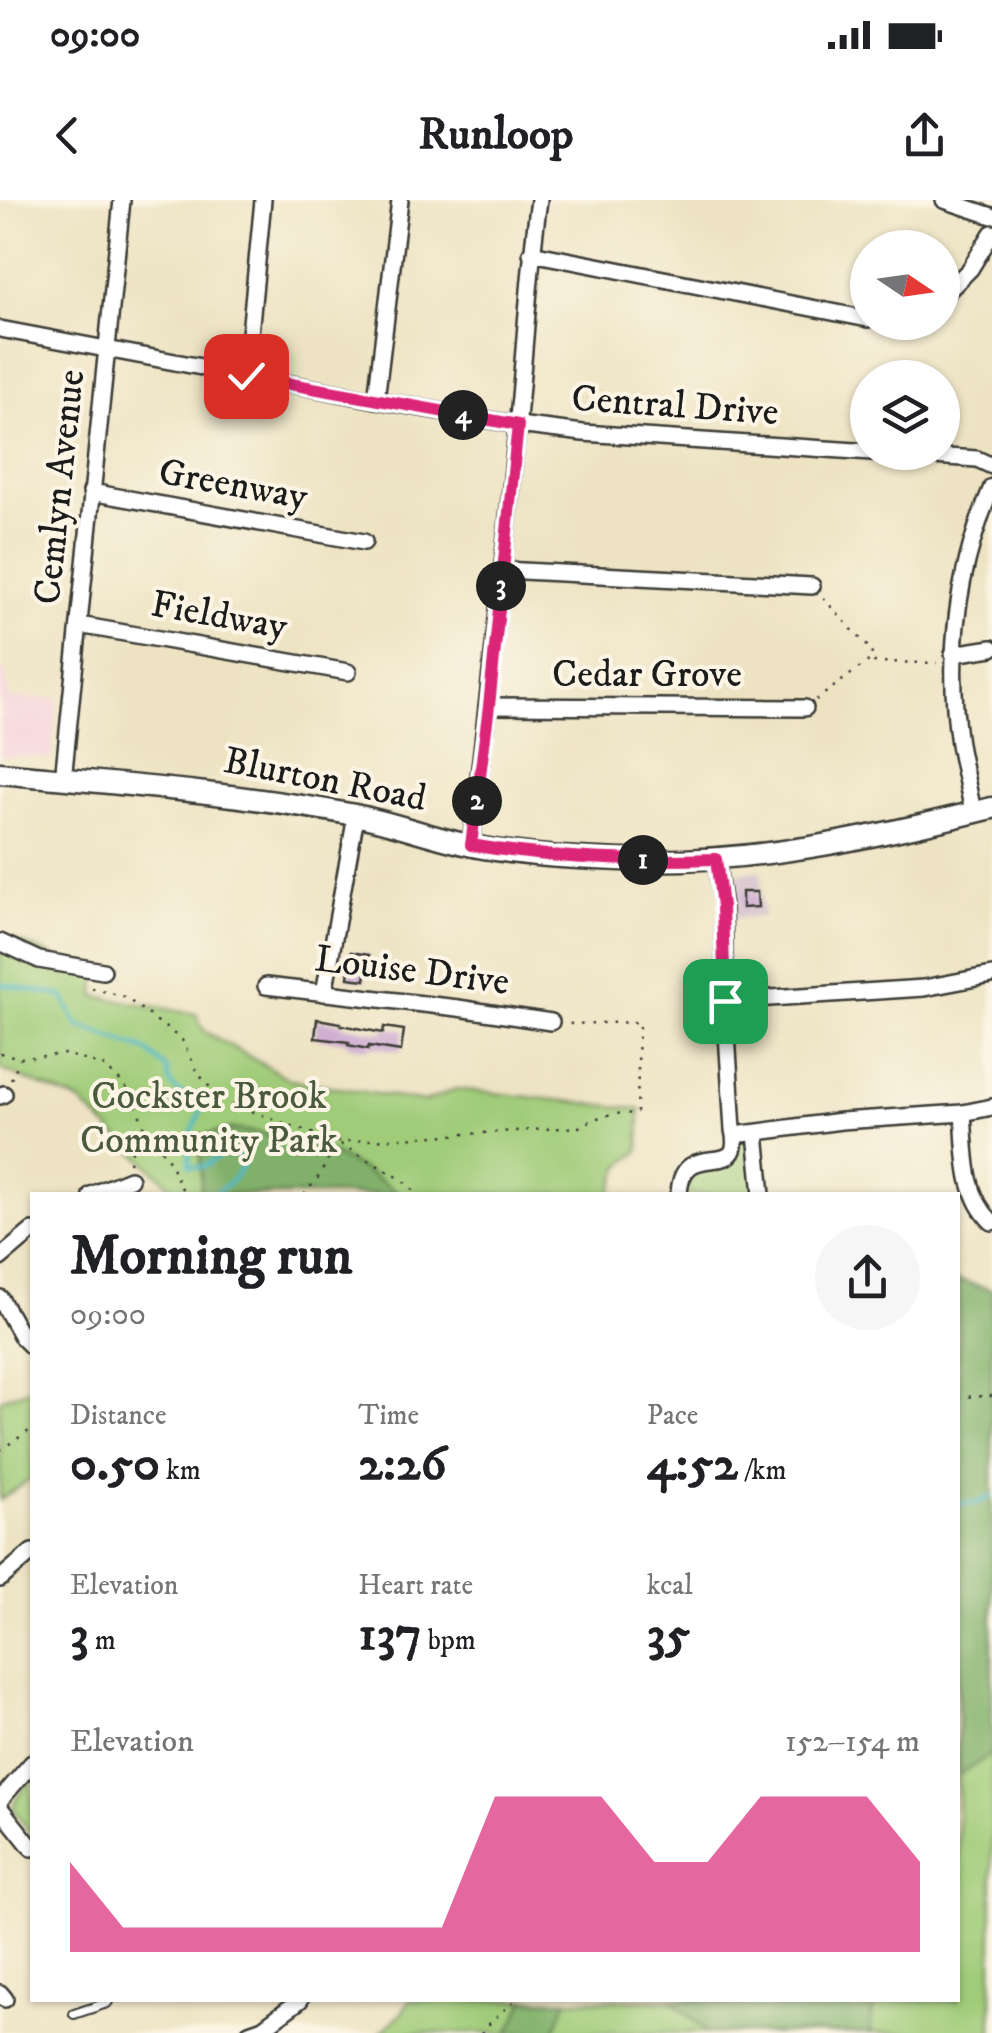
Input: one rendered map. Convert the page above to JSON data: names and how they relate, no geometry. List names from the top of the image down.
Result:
{
  "streets": {
    "street": [
      "Central Drive",
      "Greenway",
      "Cemlyn Avenue",
      "Fieldway",
      "Cedar Grove",
      "Blurton Road",
      "Louise Drive"
    ]
  },
  "crossings": [
    ["Central Drive", "Cemlyn Avenue"],
    ["Greenway", "Cemlyn Avenue"],
    ["Cemlyn Avenue", "Fieldway"],
    ["Cemlyn Avenue", "Blurton Road"]
  ],
  "parks": ["Cockster Brook Community Park"],
  "north": "right",
  "page": {
    "status": "09:00",
    "header": "Runloop",
    "pins": [
      "4",
      "3",
      "2",
      "1"
    ],
    "heading": ["Morning run", "09:00"],
    "stats": [
      ["Distance", "0.50 km"],
      ["Time", "2:26"],
      ["Pace", "4:52 /km"],
      ["Elevation", "3 m"],
      ["Heart rate", "137 bpm"],
      ["kcal", "35"]
    ],
    "chart": ["Elevation", "152–154 m"]
  }
}
